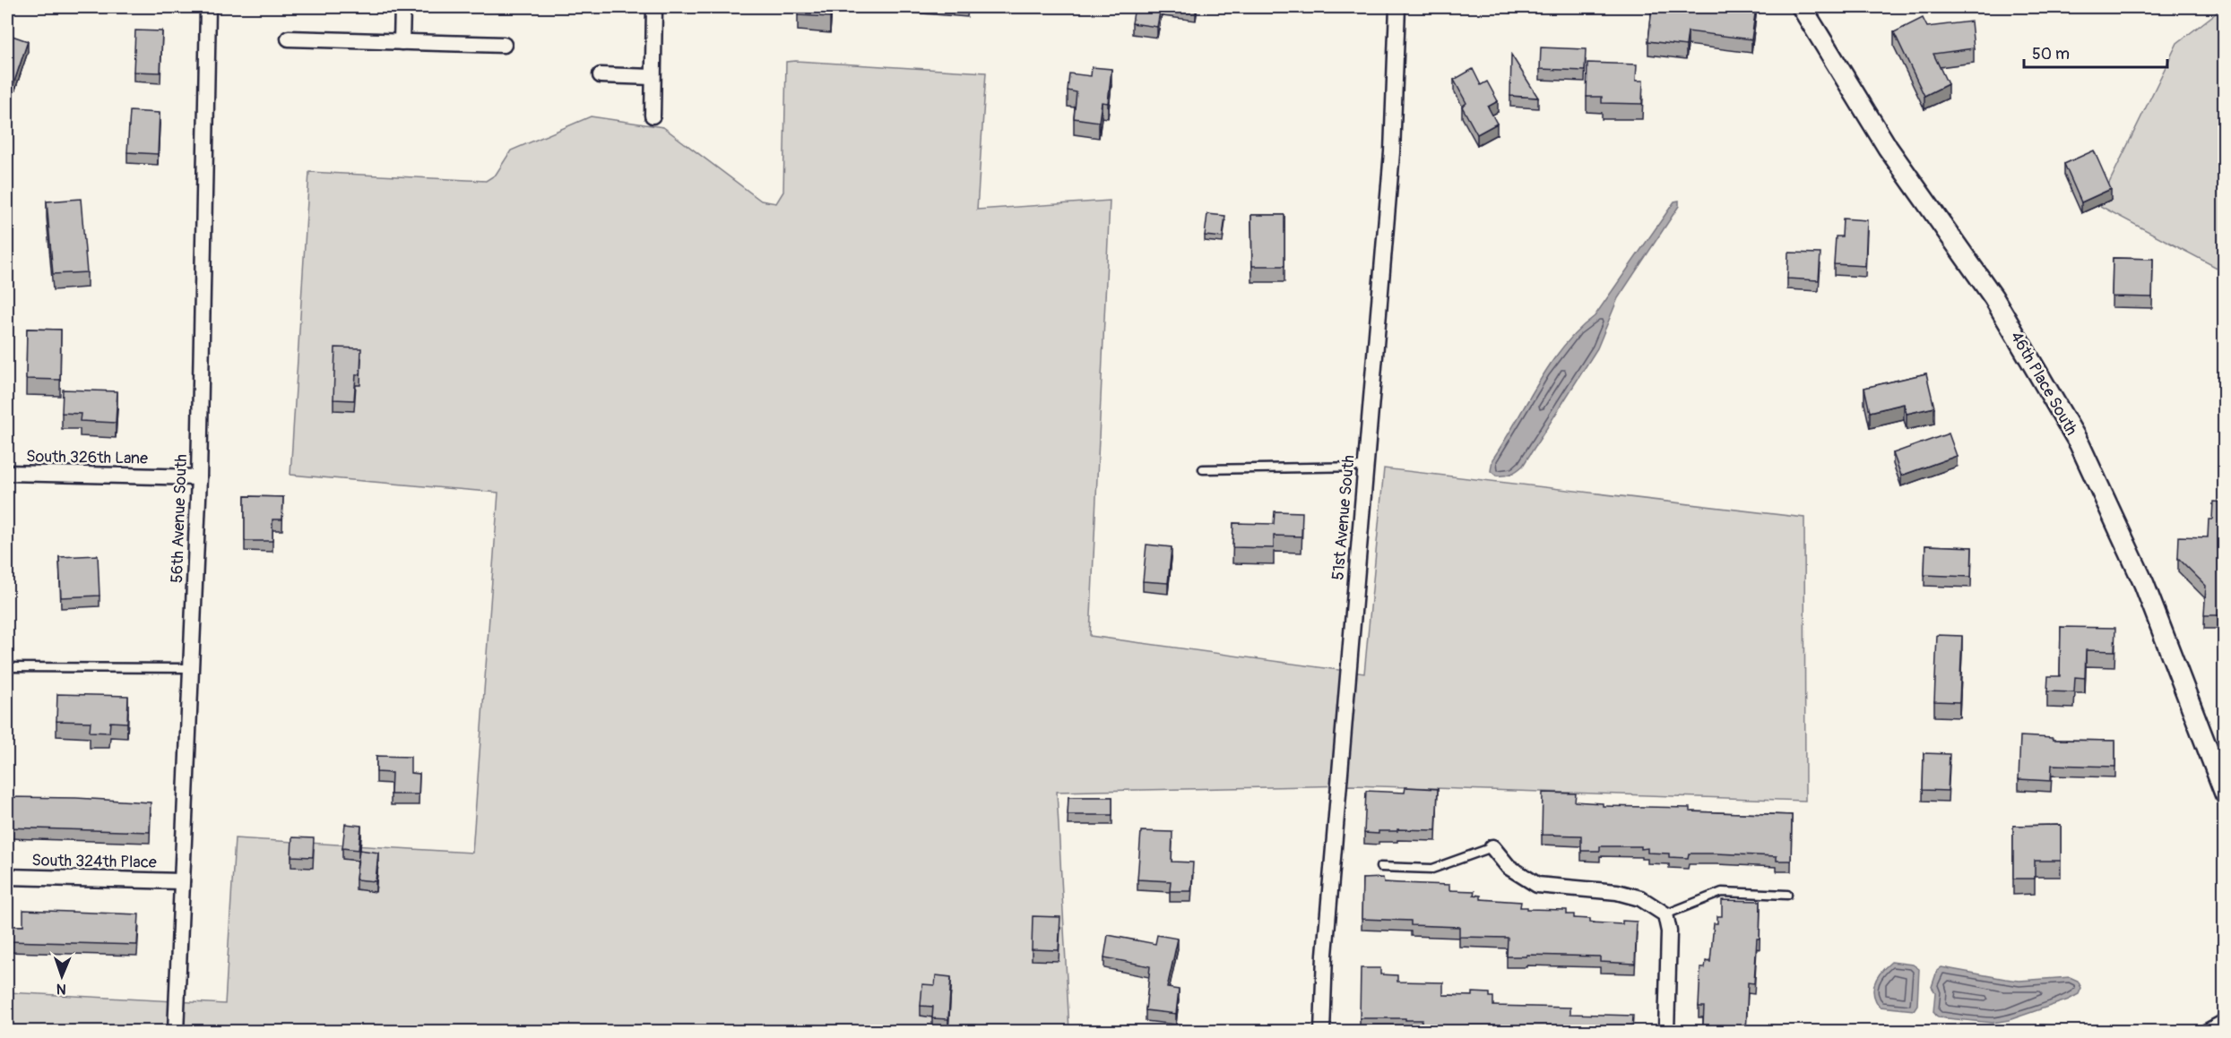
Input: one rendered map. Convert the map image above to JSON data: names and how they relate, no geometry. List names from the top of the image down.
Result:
{
  "streets": {
    "street": [
      "46th Place South",
      "South 326th Lane",
      "51st Avenue South",
      "56th Avenue South",
      "South 324th Place"
    ]
  },
  "crossings": [
    ["South 326th Lane", "56th Avenue South"],
    ["56th Avenue South", "South 324th Place"]
  ],
  "scale_bar": "50 m",
  "north": "bottom"
}
